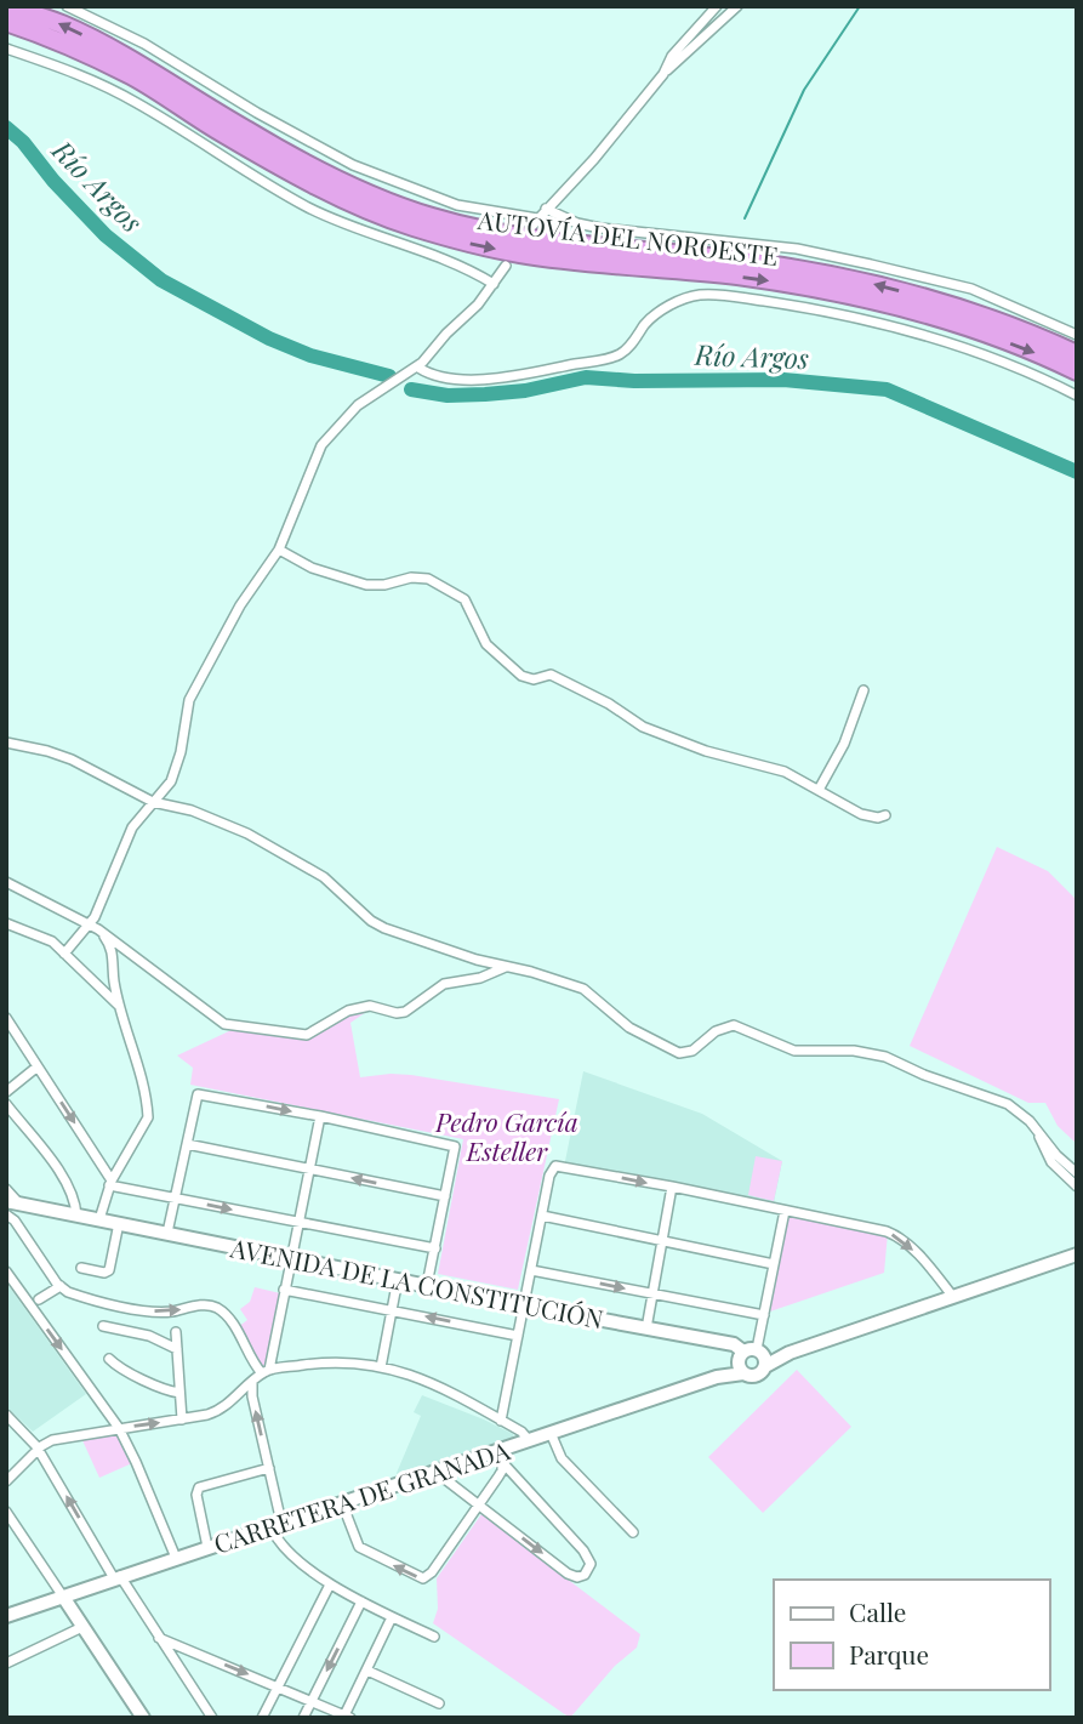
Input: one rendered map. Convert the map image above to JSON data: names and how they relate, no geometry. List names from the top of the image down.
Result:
{
  "streets": {
    "highway": ["AUTOVÍA DEL NOROESTE"],
    "main road": ["AVENIDA DE LA CONSTITUCIÓN", "CARRETERA DE GRANADA"]
  },
  "crossings": [
    ["AVENIDA DE LA CONSTITUCIÓN", "CARRETERA DE GRANADA"]
  ],
  "water": ["Río Argos"],
  "parks": ["Pedro García Esteller"],
  "legend": ["Calle", "Parque"]
}
